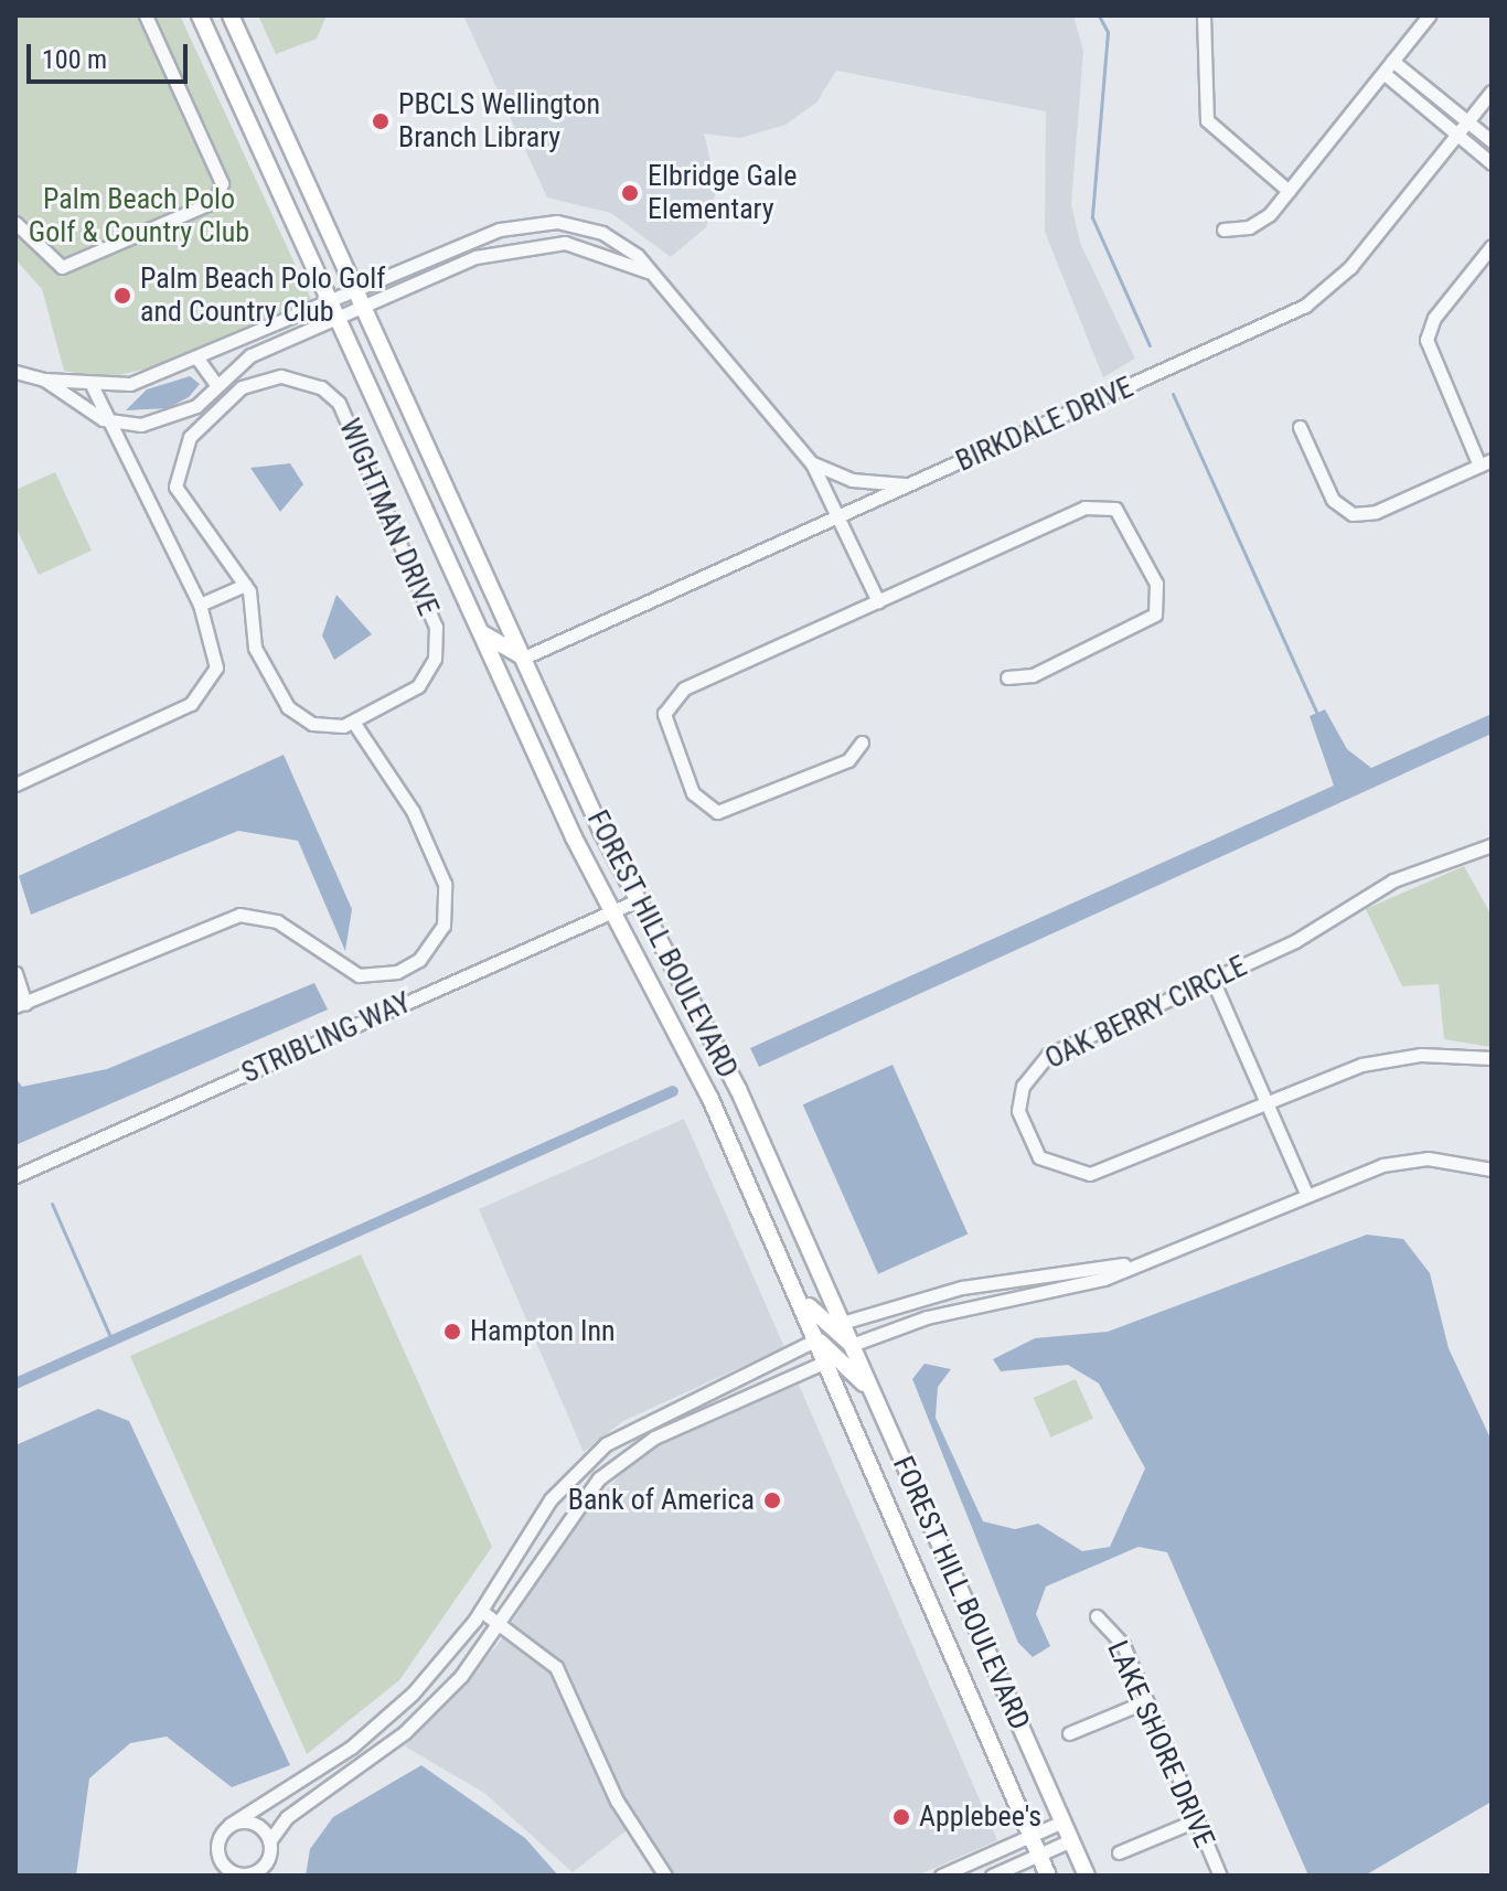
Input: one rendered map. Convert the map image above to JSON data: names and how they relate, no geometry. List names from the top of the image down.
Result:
{
  "streets": {
    "main road": ["FOREST HILL BOULEVARD"],
    "street": [
      "BIRKDALE DRIVE",
      "WIGHTMAN DRIVE",
      "OAK BERRY CIRCLE",
      "STRIBLING WAY",
      "LAKE SHORE DRIVE"
    ]
  },
  "crossings": [
    ["BIRKDALE DRIVE", "FOREST HILL BOULEVARD"],
    ["FOREST HILL BOULEVARD", "STRIBLING WAY"]
  ],
  "parks": ["Palm Beach Polo Golf & Country Club"],
  "places": [
    "PBCLS Wellington Branch Library",
    "Elbridge Gale Elementary",
    "Palm Beach Polo Golf and Country Club",
    "Hampton Inn",
    "Bank of America",
    "Applebee's"
  ],
  "scale_bar": "100 m"
}
